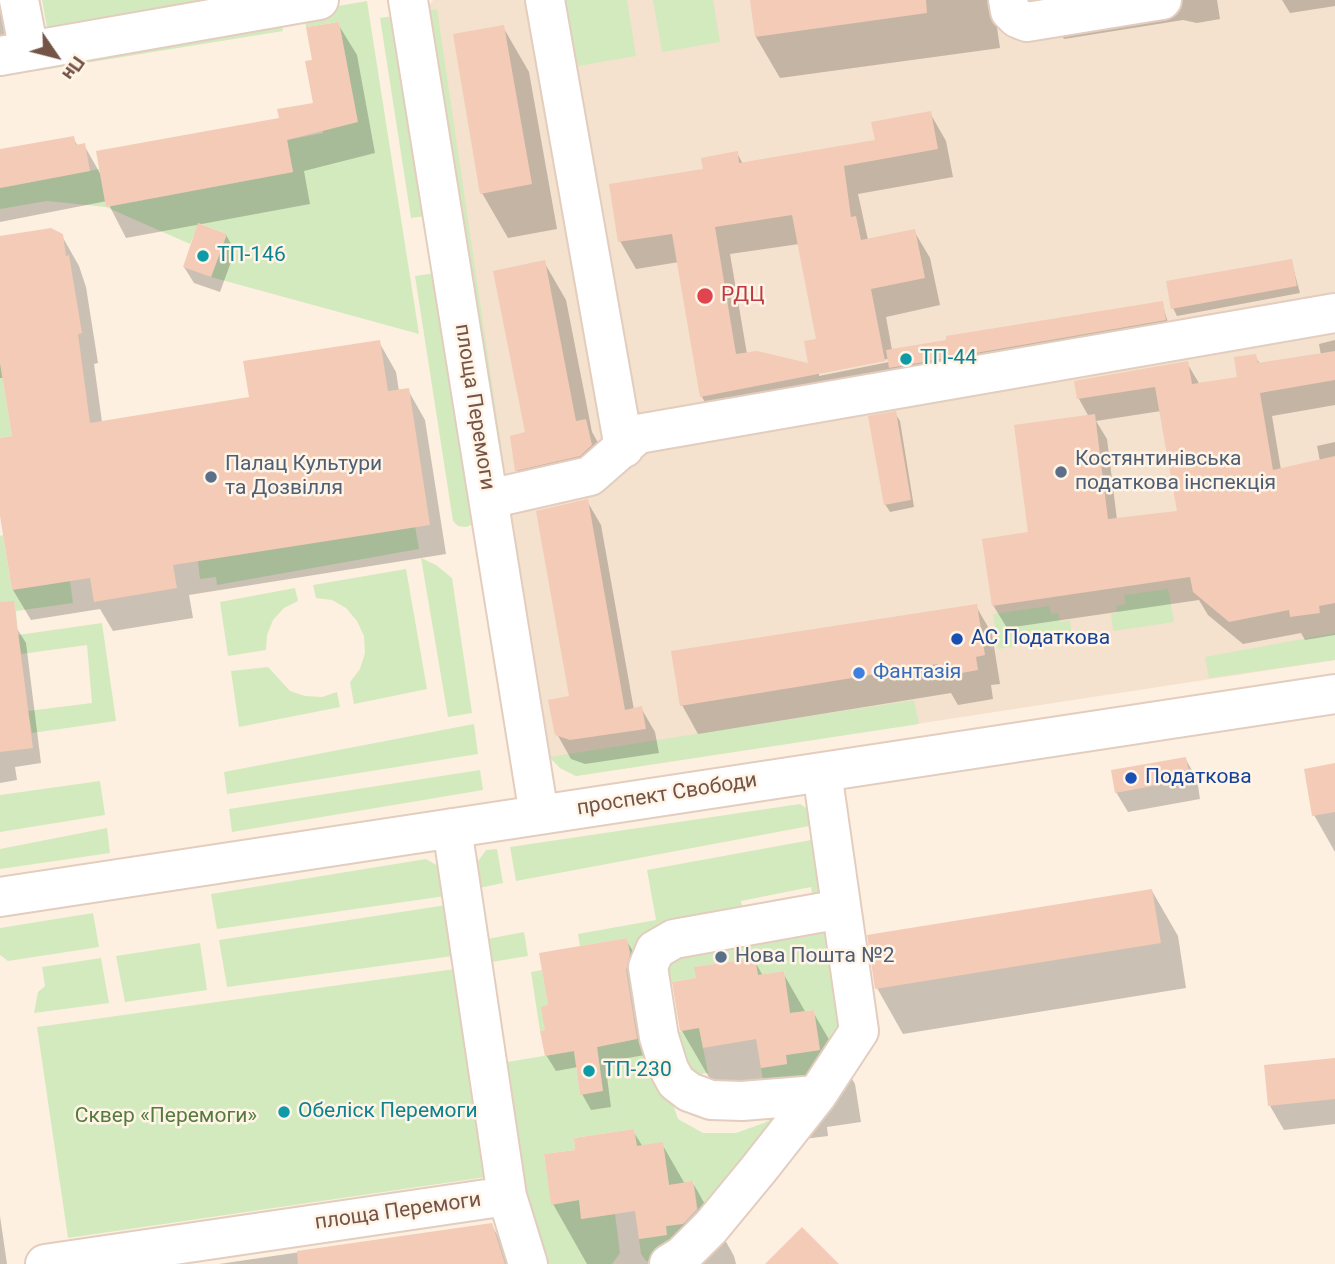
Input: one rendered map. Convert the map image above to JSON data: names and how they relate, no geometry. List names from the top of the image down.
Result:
{
  "streets": {
    "street": ["площа Перемоги", "проспект Свободи"]
  },
  "crossings": [
    ["площа Перемоги", "проспект Свободи"]
  ],
  "parks": ["Сквер «Перемоги»"],
  "places": [
    "ТП-146",
    "РДЦ",
    "ТП-44",
    "Костянтинівська податкова інспекція",
    "Палац Культури та Дозвілля",
    "АС Податкова",
    "Фантазія",
    "Податкова",
    "Нова Пошта №2",
    "ТП-230",
    "Обеліск Перемоги"
  ],
  "north": "bottom right"
}
